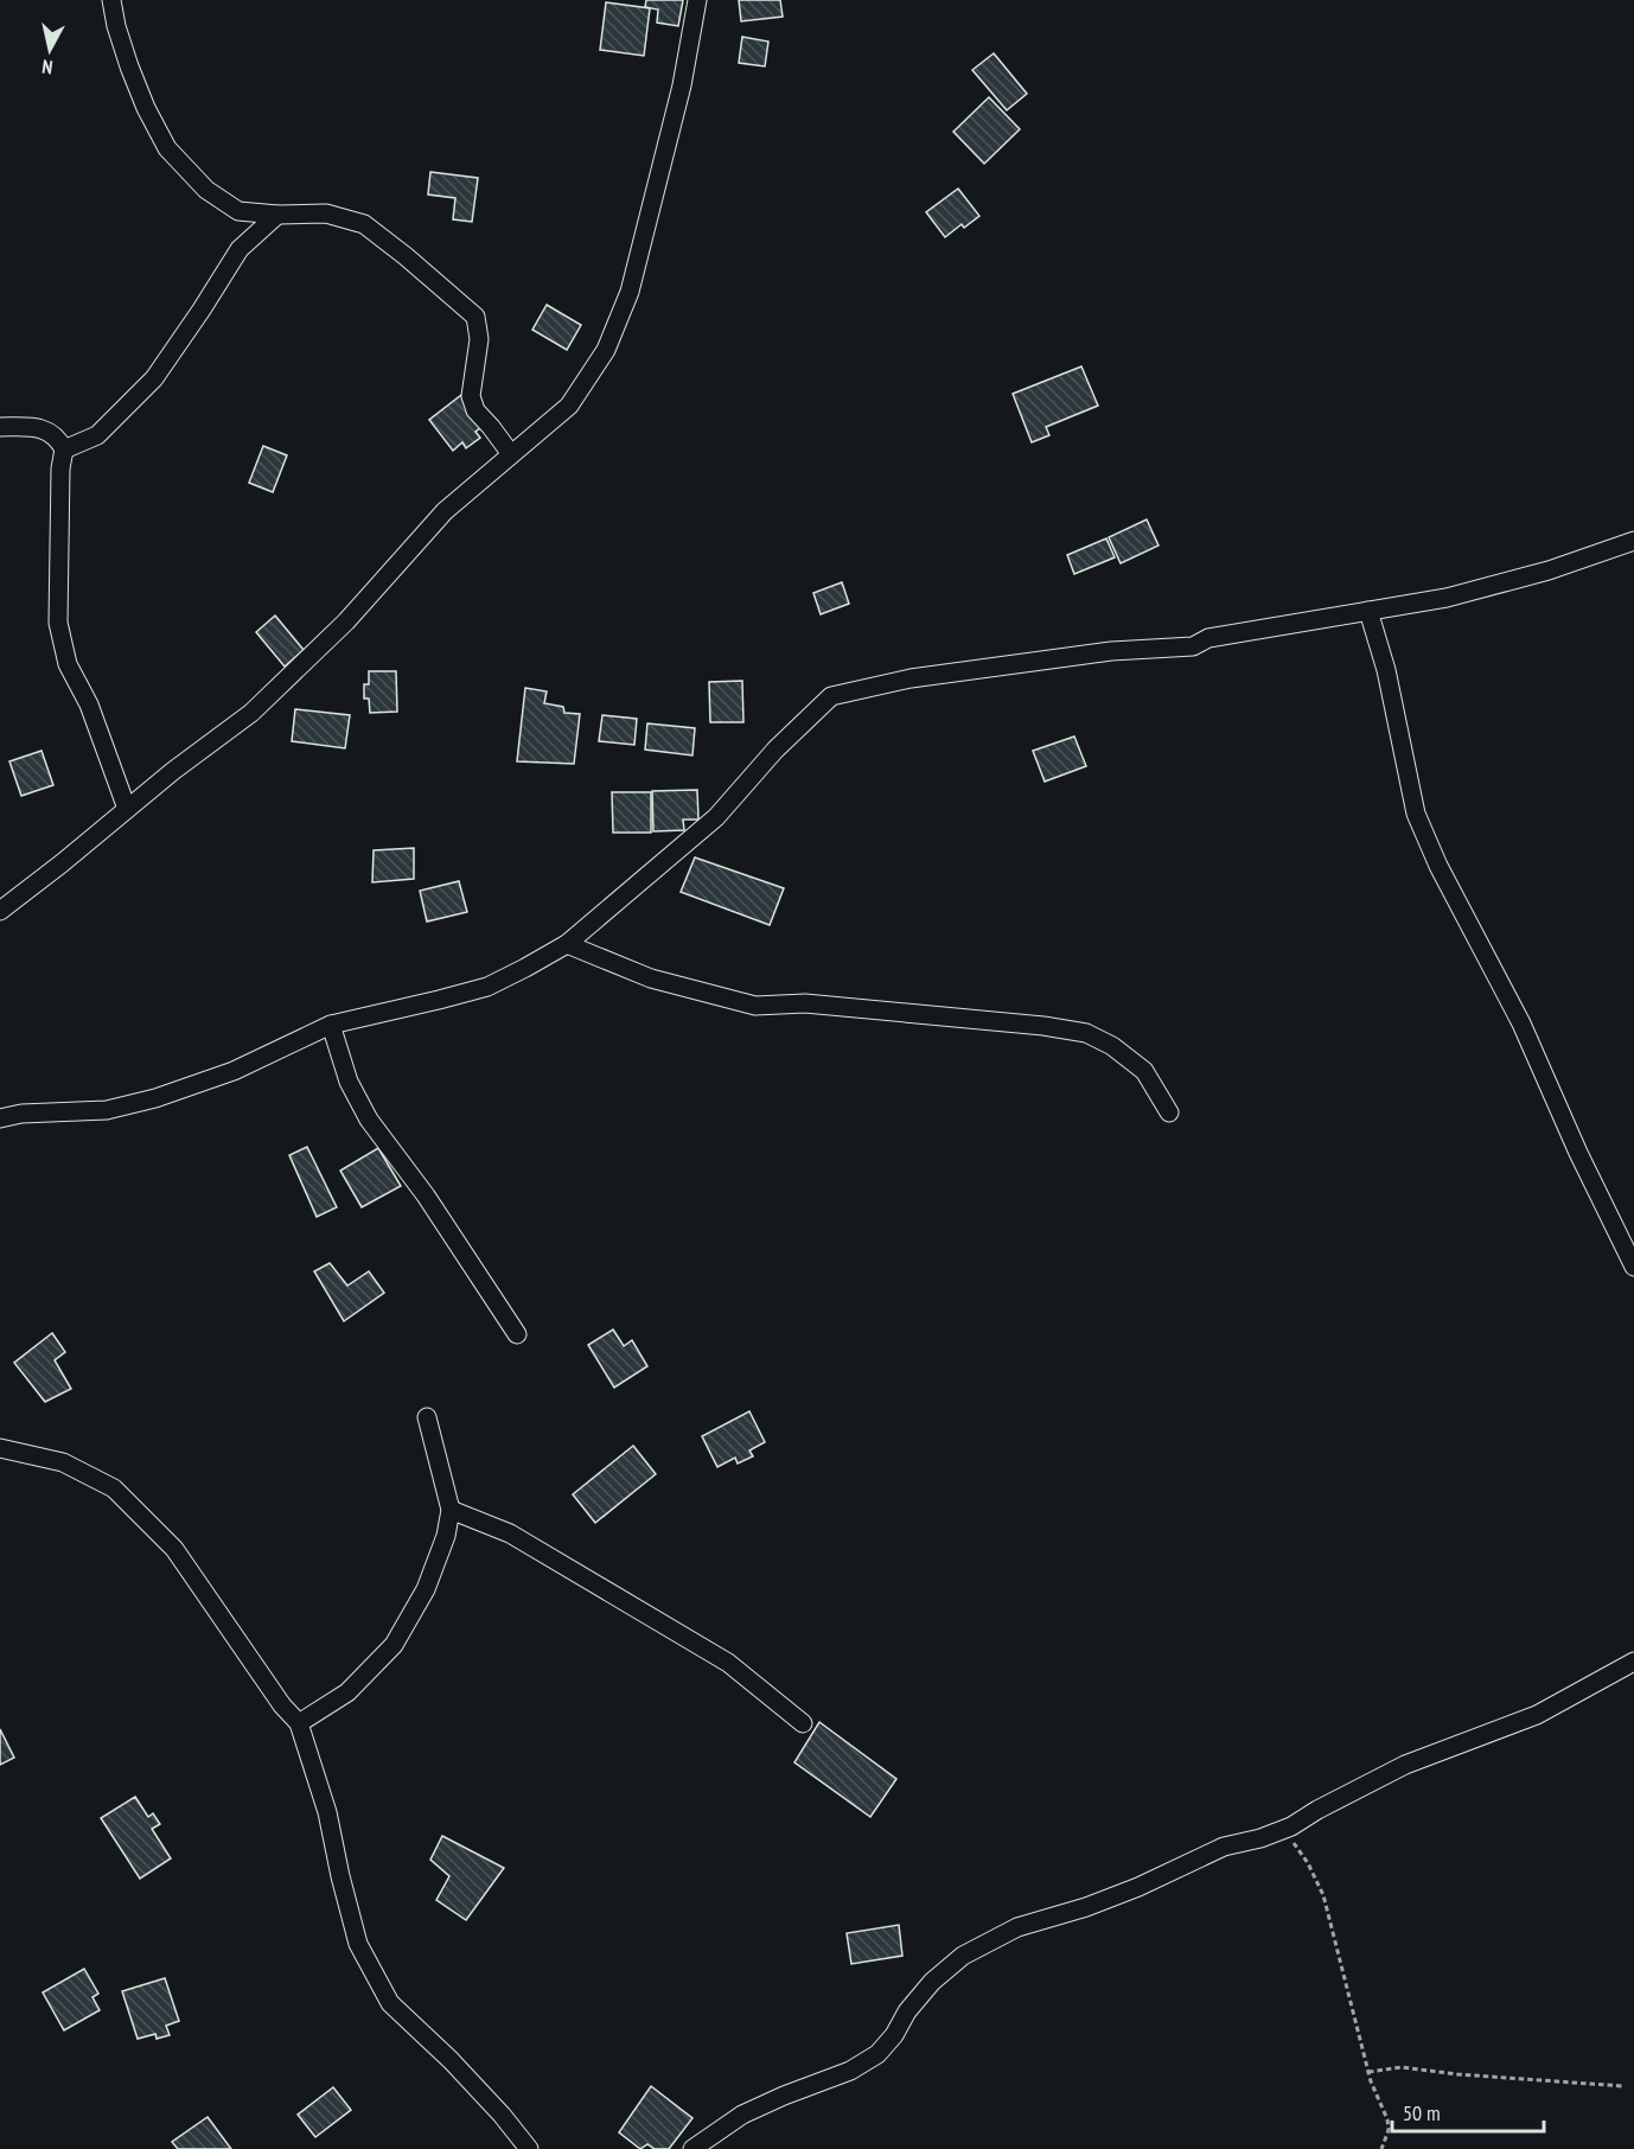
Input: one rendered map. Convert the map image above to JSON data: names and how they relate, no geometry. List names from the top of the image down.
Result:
{
  "scale_bar": "50 m",
  "north": "bottom"
}
